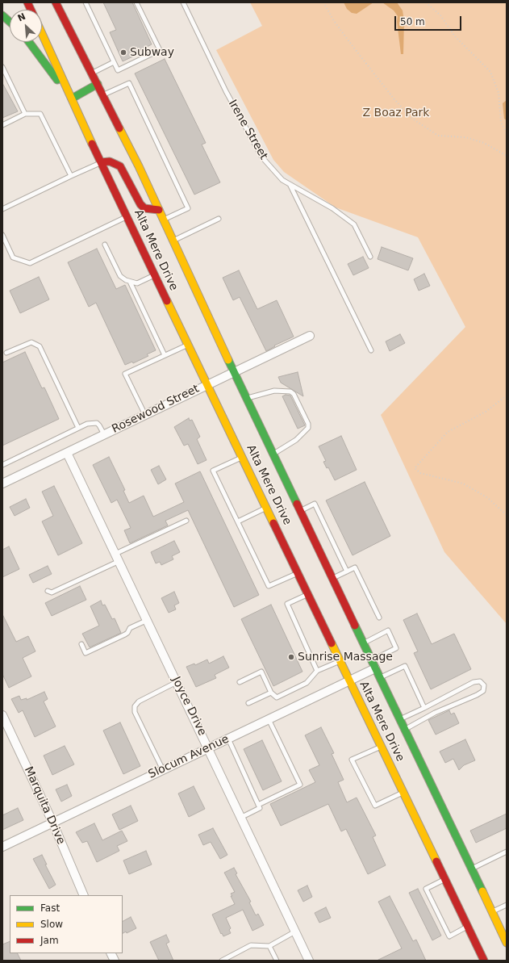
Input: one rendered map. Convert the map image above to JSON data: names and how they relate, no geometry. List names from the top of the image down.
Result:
{
  "streets": {
    "main road": ["Alta Mere Drive"],
    "street": [
      "Rosewood Street",
      "Joyce Drive",
      "Slocum Avenue",
      "Marquita Drive"
    ],
    "lane": ["Irene Street"]
  },
  "crossings": [
    ["Alta Mere Drive", "Rosewood Street"],
    ["Alta Mere Drive", "Slocum Avenue"],
    ["Rosewood Street", "Joyce Drive"],
    ["Joyce Drive", "Slocum Avenue"],
    ["Slocum Avenue", "Marquita Drive"]
  ],
  "parks": ["Z Boaz Park"],
  "places": ["Subway", "Sunrise Massage"],
  "legend": ["Fast", "Slow", "Jam"],
  "scale_bar": "50 m",
  "north": "top left"
}
